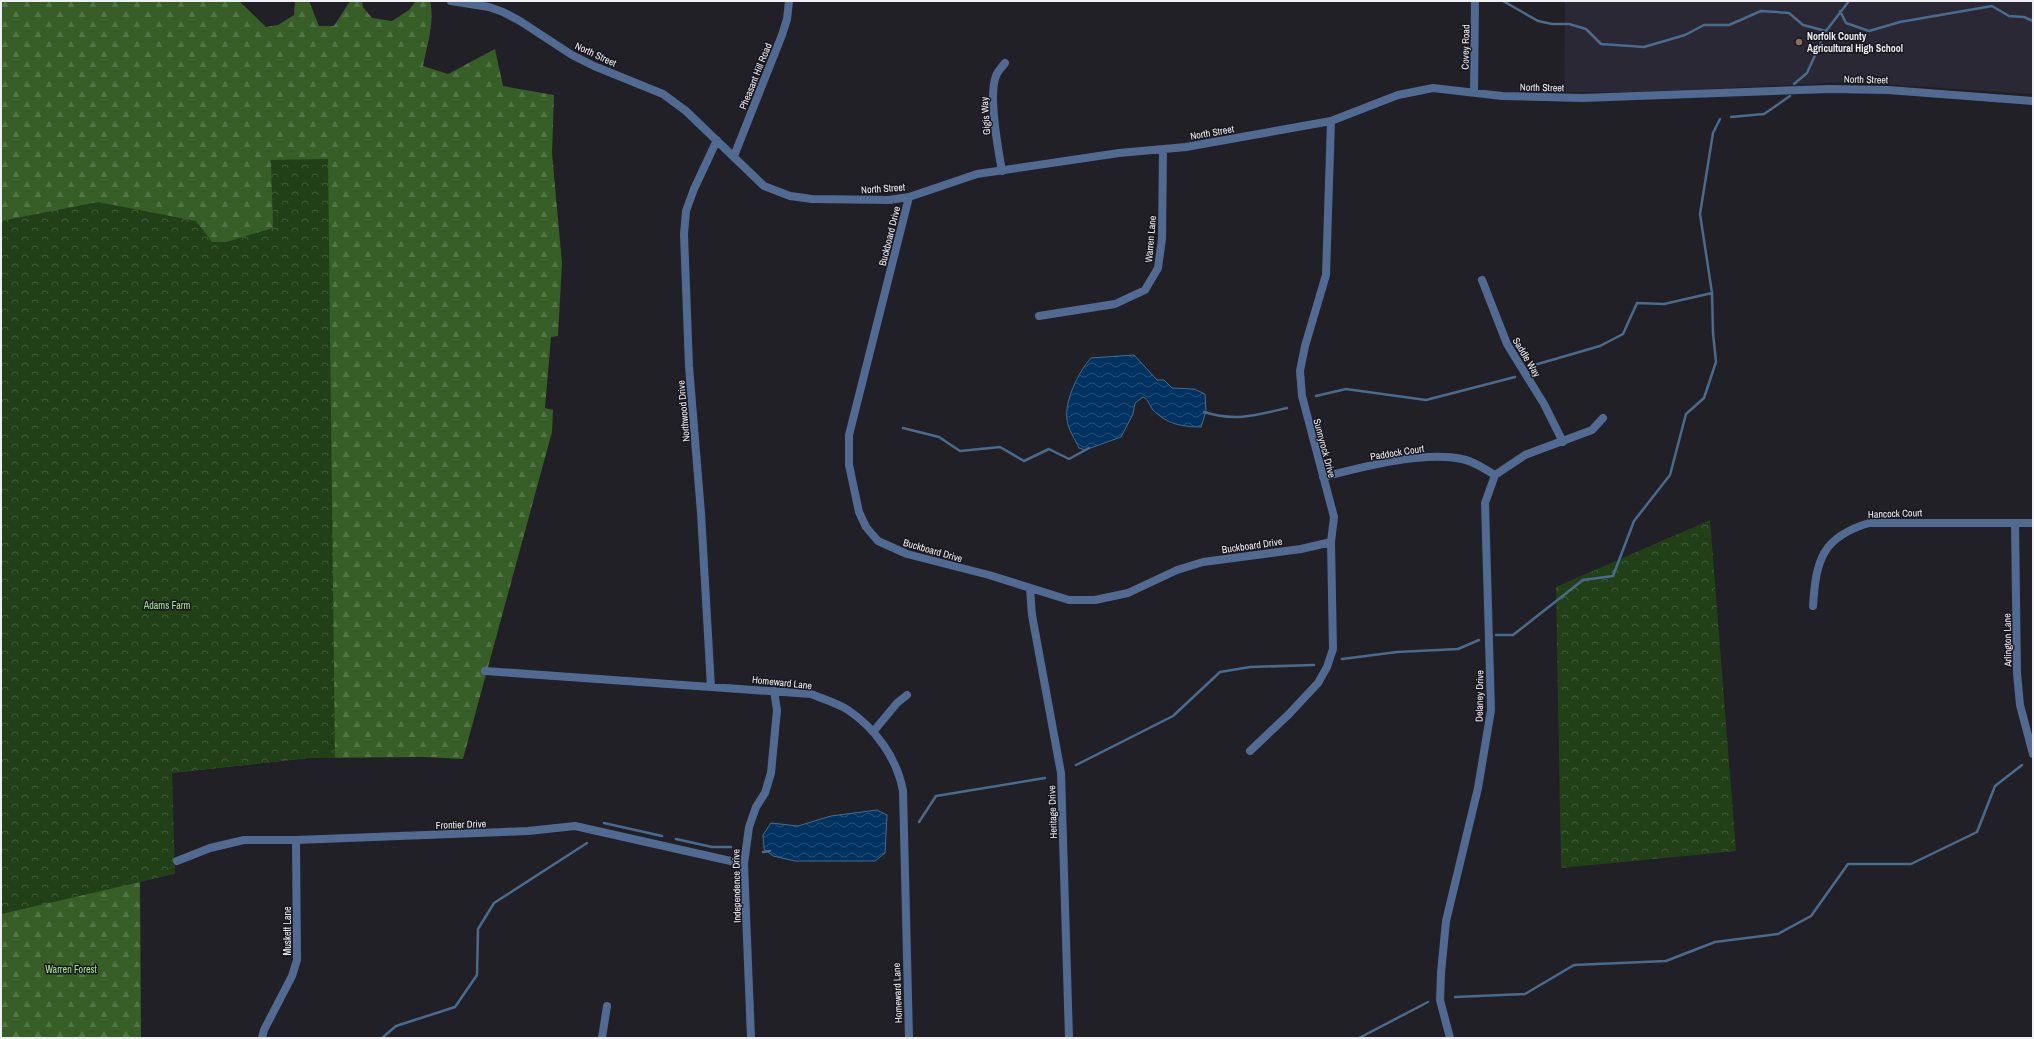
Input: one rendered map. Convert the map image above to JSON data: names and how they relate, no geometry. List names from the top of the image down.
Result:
{
  "streets": {
    "street": [
      "Covey Road",
      "North Street",
      "Pheasant Hill Road",
      "Gigis Way",
      "Buckboard Drive",
      "Warren Lane",
      "Saddle Way",
      "Northwood Drive",
      "Sunnyrock Drive",
      "Paddock Court",
      "Hancock Court",
      "Arlington Lane",
      "Homeward Lane",
      "Delaney Drive",
      "Heritage Drive",
      "Frontier Drive",
      "Independence Drive",
      "Muskett Lane"
    ]
  },
  "crossings": [
    ["Covey Road", "North Street"],
    ["North Street", "Pheasant Hill Road"],
    ["North Street", "Gigis Way"],
    ["North Street", "Buckboard Drive"],
    ["North Street", "Warren Lane"],
    ["North Street", "Northwood Drive"],
    ["North Street", "Sunnyrock Drive"],
    ["Buckboard Drive", "Sunnyrock Drive"],
    ["Buckboard Drive", "Heritage Drive"],
    ["Northwood Drive", "Homeward Lane"],
    ["Sunnyrock Drive", "Paddock Court"],
    ["Paddock Court", "Delaney Drive"],
    ["Hancock Court", "Arlington Lane"],
    ["Homeward Lane", "Independence Drive"],
    ["Frontier Drive", "Independence Drive"],
    ["Frontier Drive", "Muskett Lane"]
  ],
  "parks": ["Adams Farm", "Warren Forest"],
  "places": ["Norfolk County Agricultural High School"]
}
